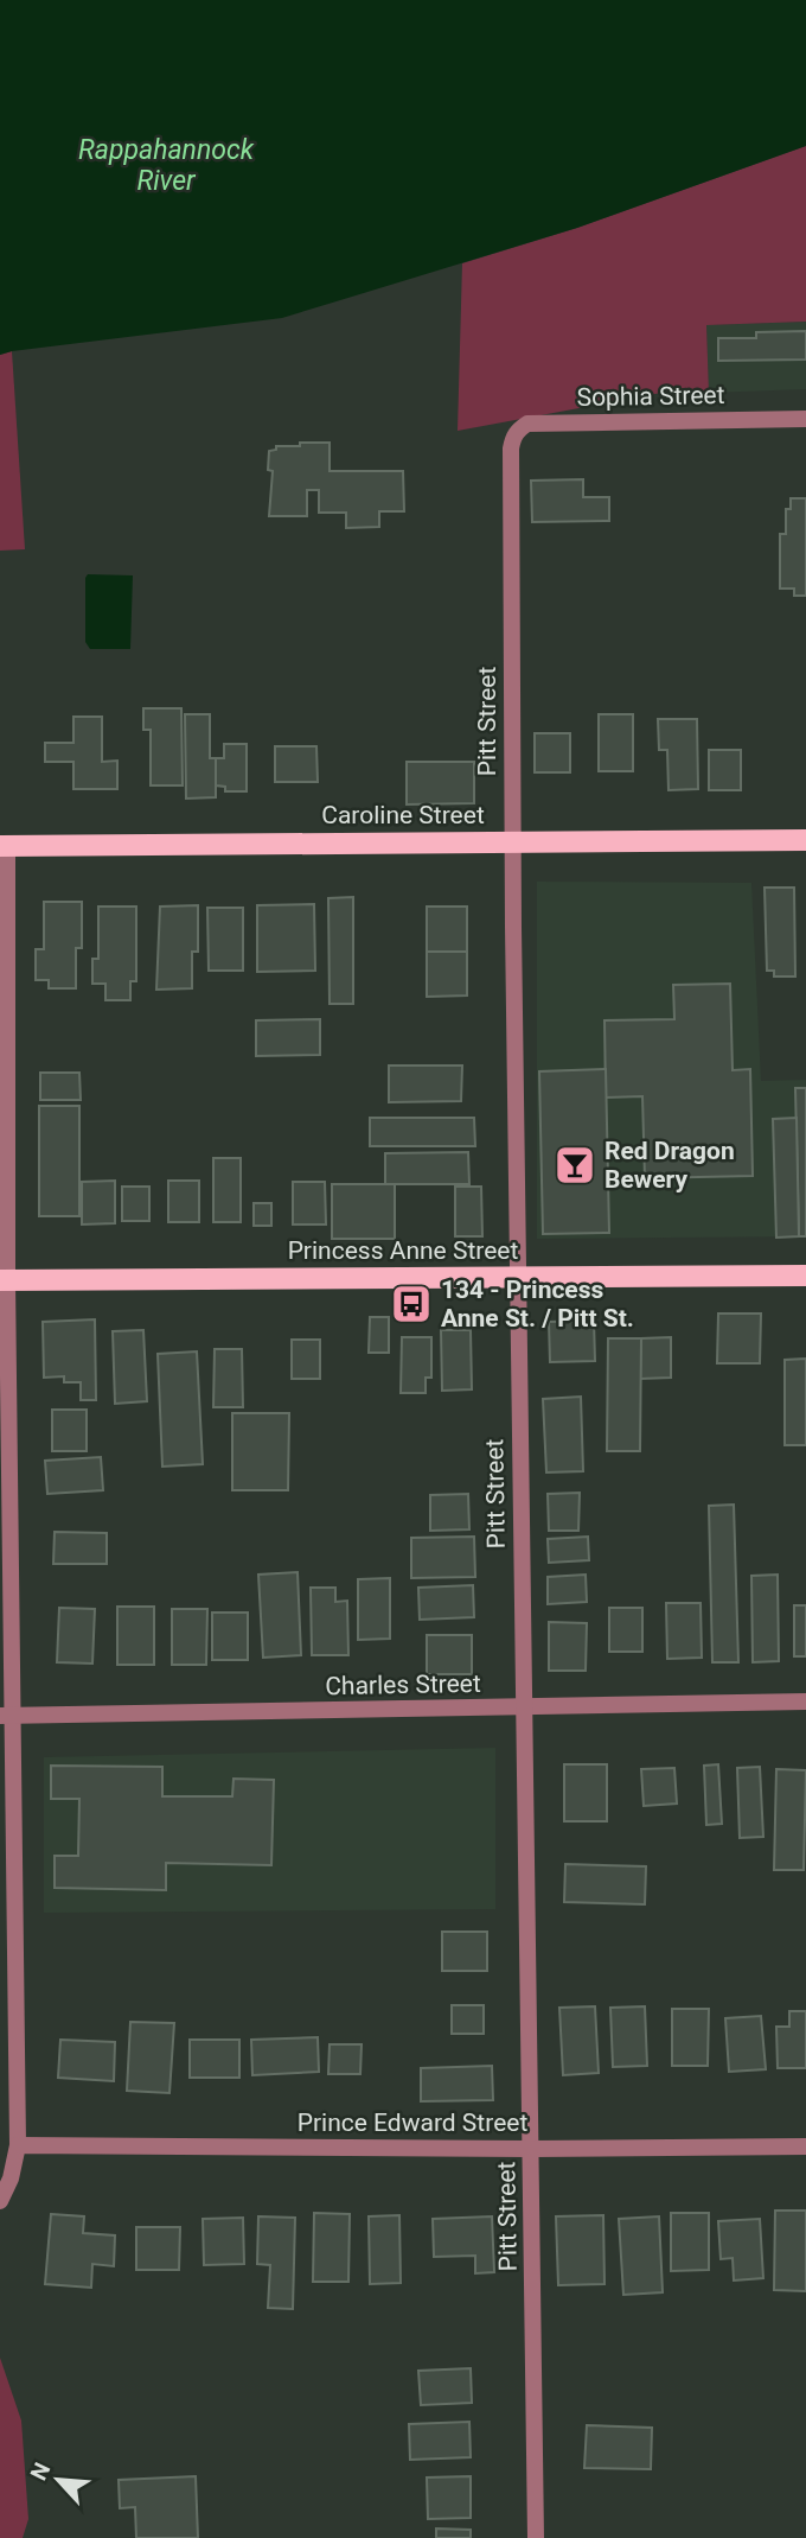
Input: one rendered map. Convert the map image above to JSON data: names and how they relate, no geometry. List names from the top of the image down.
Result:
{
  "streets": {
    "main road": ["Caroline Street", "Princess Anne Street"],
    "street": [
      "Sophia Street",
      "Pitt Street",
      "Charles Street",
      "Prince Edward Street"
    ]
  },
  "crossings": [
    ["Sophia Street", "Pitt Street"],
    ["Pitt Street", "Caroline Street"],
    ["Pitt Street", "Princess Anne Street"],
    ["Pitt Street", "Charles Street"],
    ["Pitt Street", "Prince Edward Street"]
  ],
  "water": ["Rappahannock River"],
  "places": {
    "bar": ["Red Dragon Bewery"],
    "bus stop": ["134 - Princess Anne St. / Pitt St."]
  },
  "north": "top left"
}
